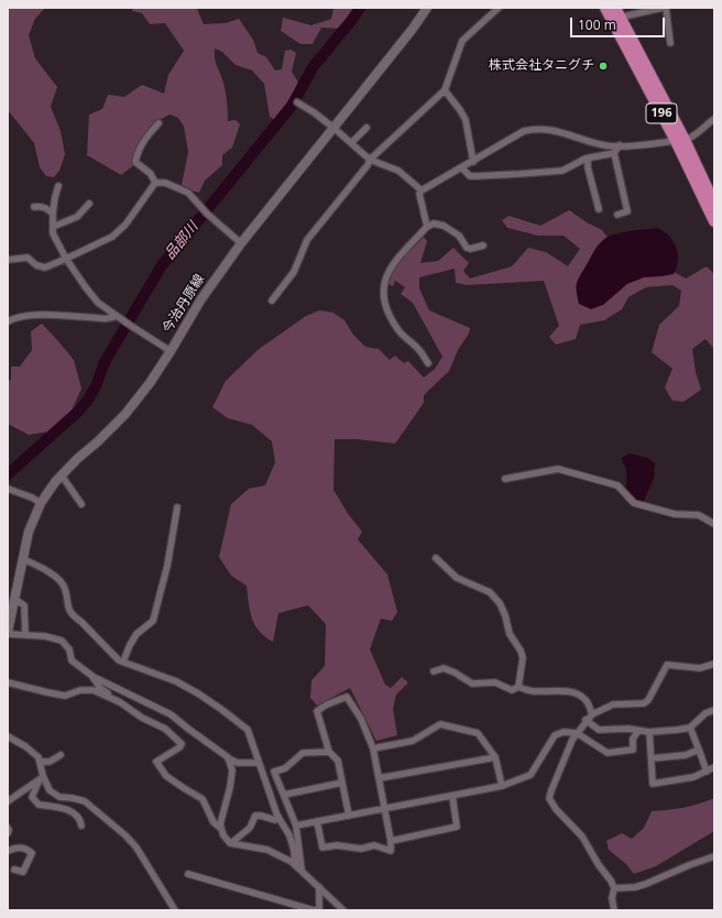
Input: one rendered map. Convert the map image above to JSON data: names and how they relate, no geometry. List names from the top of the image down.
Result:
{
  "streets": {
    "highway": ["196"],
    "main road": ["今治丹原線"]
  },
  "water": ["品部川"],
  "places": ["株式会社タニグチ"],
  "scale_bar": "100 m"
}
